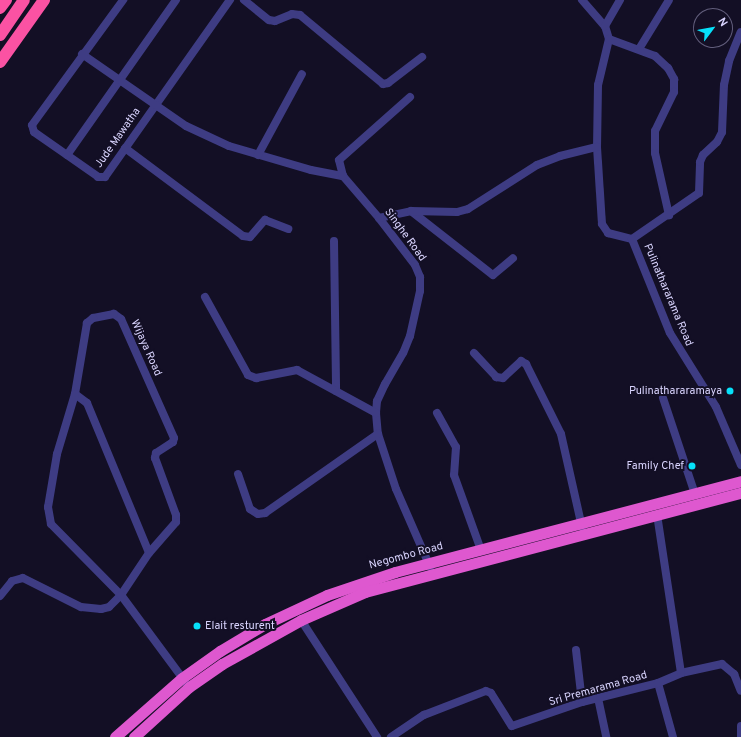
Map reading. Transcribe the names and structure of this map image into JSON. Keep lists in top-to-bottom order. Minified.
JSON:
{"streets":{"highway":["Negombo Road"],"street":["Jude Mawatha","Singhe Road","Pulinathararama Road","Wijaya Road","Sri Premarama Road"]},"crossings":[["Singhe Road","Negombo Road"],["Wijaya Road","Negombo Road"]],"places":["Pulinathararamaya","Family Chef","Elait resturent"],"north":"top right"}
